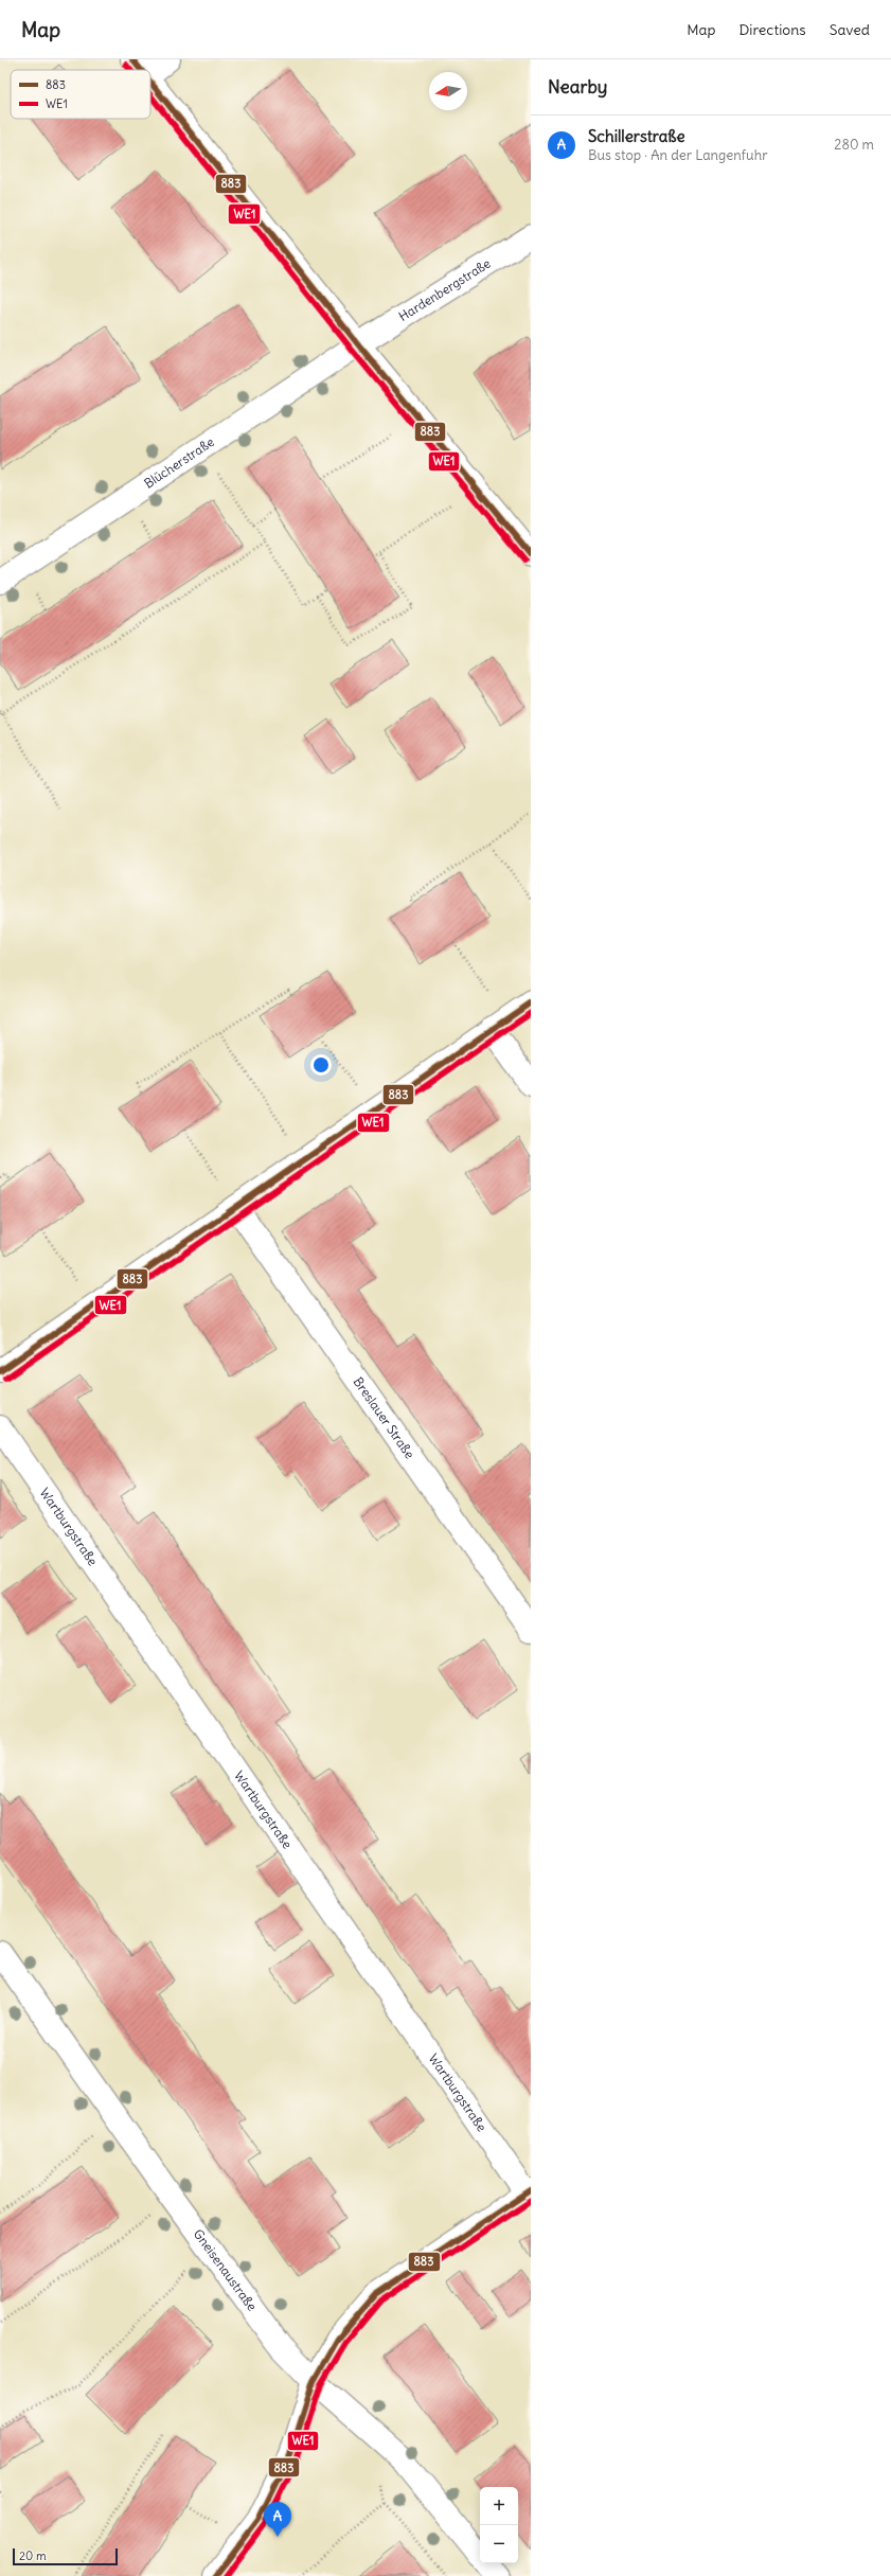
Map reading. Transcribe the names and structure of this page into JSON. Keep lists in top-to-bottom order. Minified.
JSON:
{"streets":{"street":["Hardenbergstraße","Blücherstraße","Breslauer Straße","Wartburgstraße","Gneisenaustraße"]},"crossings":[["Hardenbergstraße","Blücherstraße"]],"lines":["transit line 883","transit line WE1"],"legend":["883","WE1"],"scale_bar":"20 m","north":"left","page":{"header":"Map","nav":["Map","Directions","Saved"],"heading":"Nearby","list":[{"mark":"A","name":"Schillerstraße","note":"Bus stop · An der Langenfuhr","value":"280 m"}],"map_buttons":["+","−"],"pins":"A","scale":"20 m"}}
